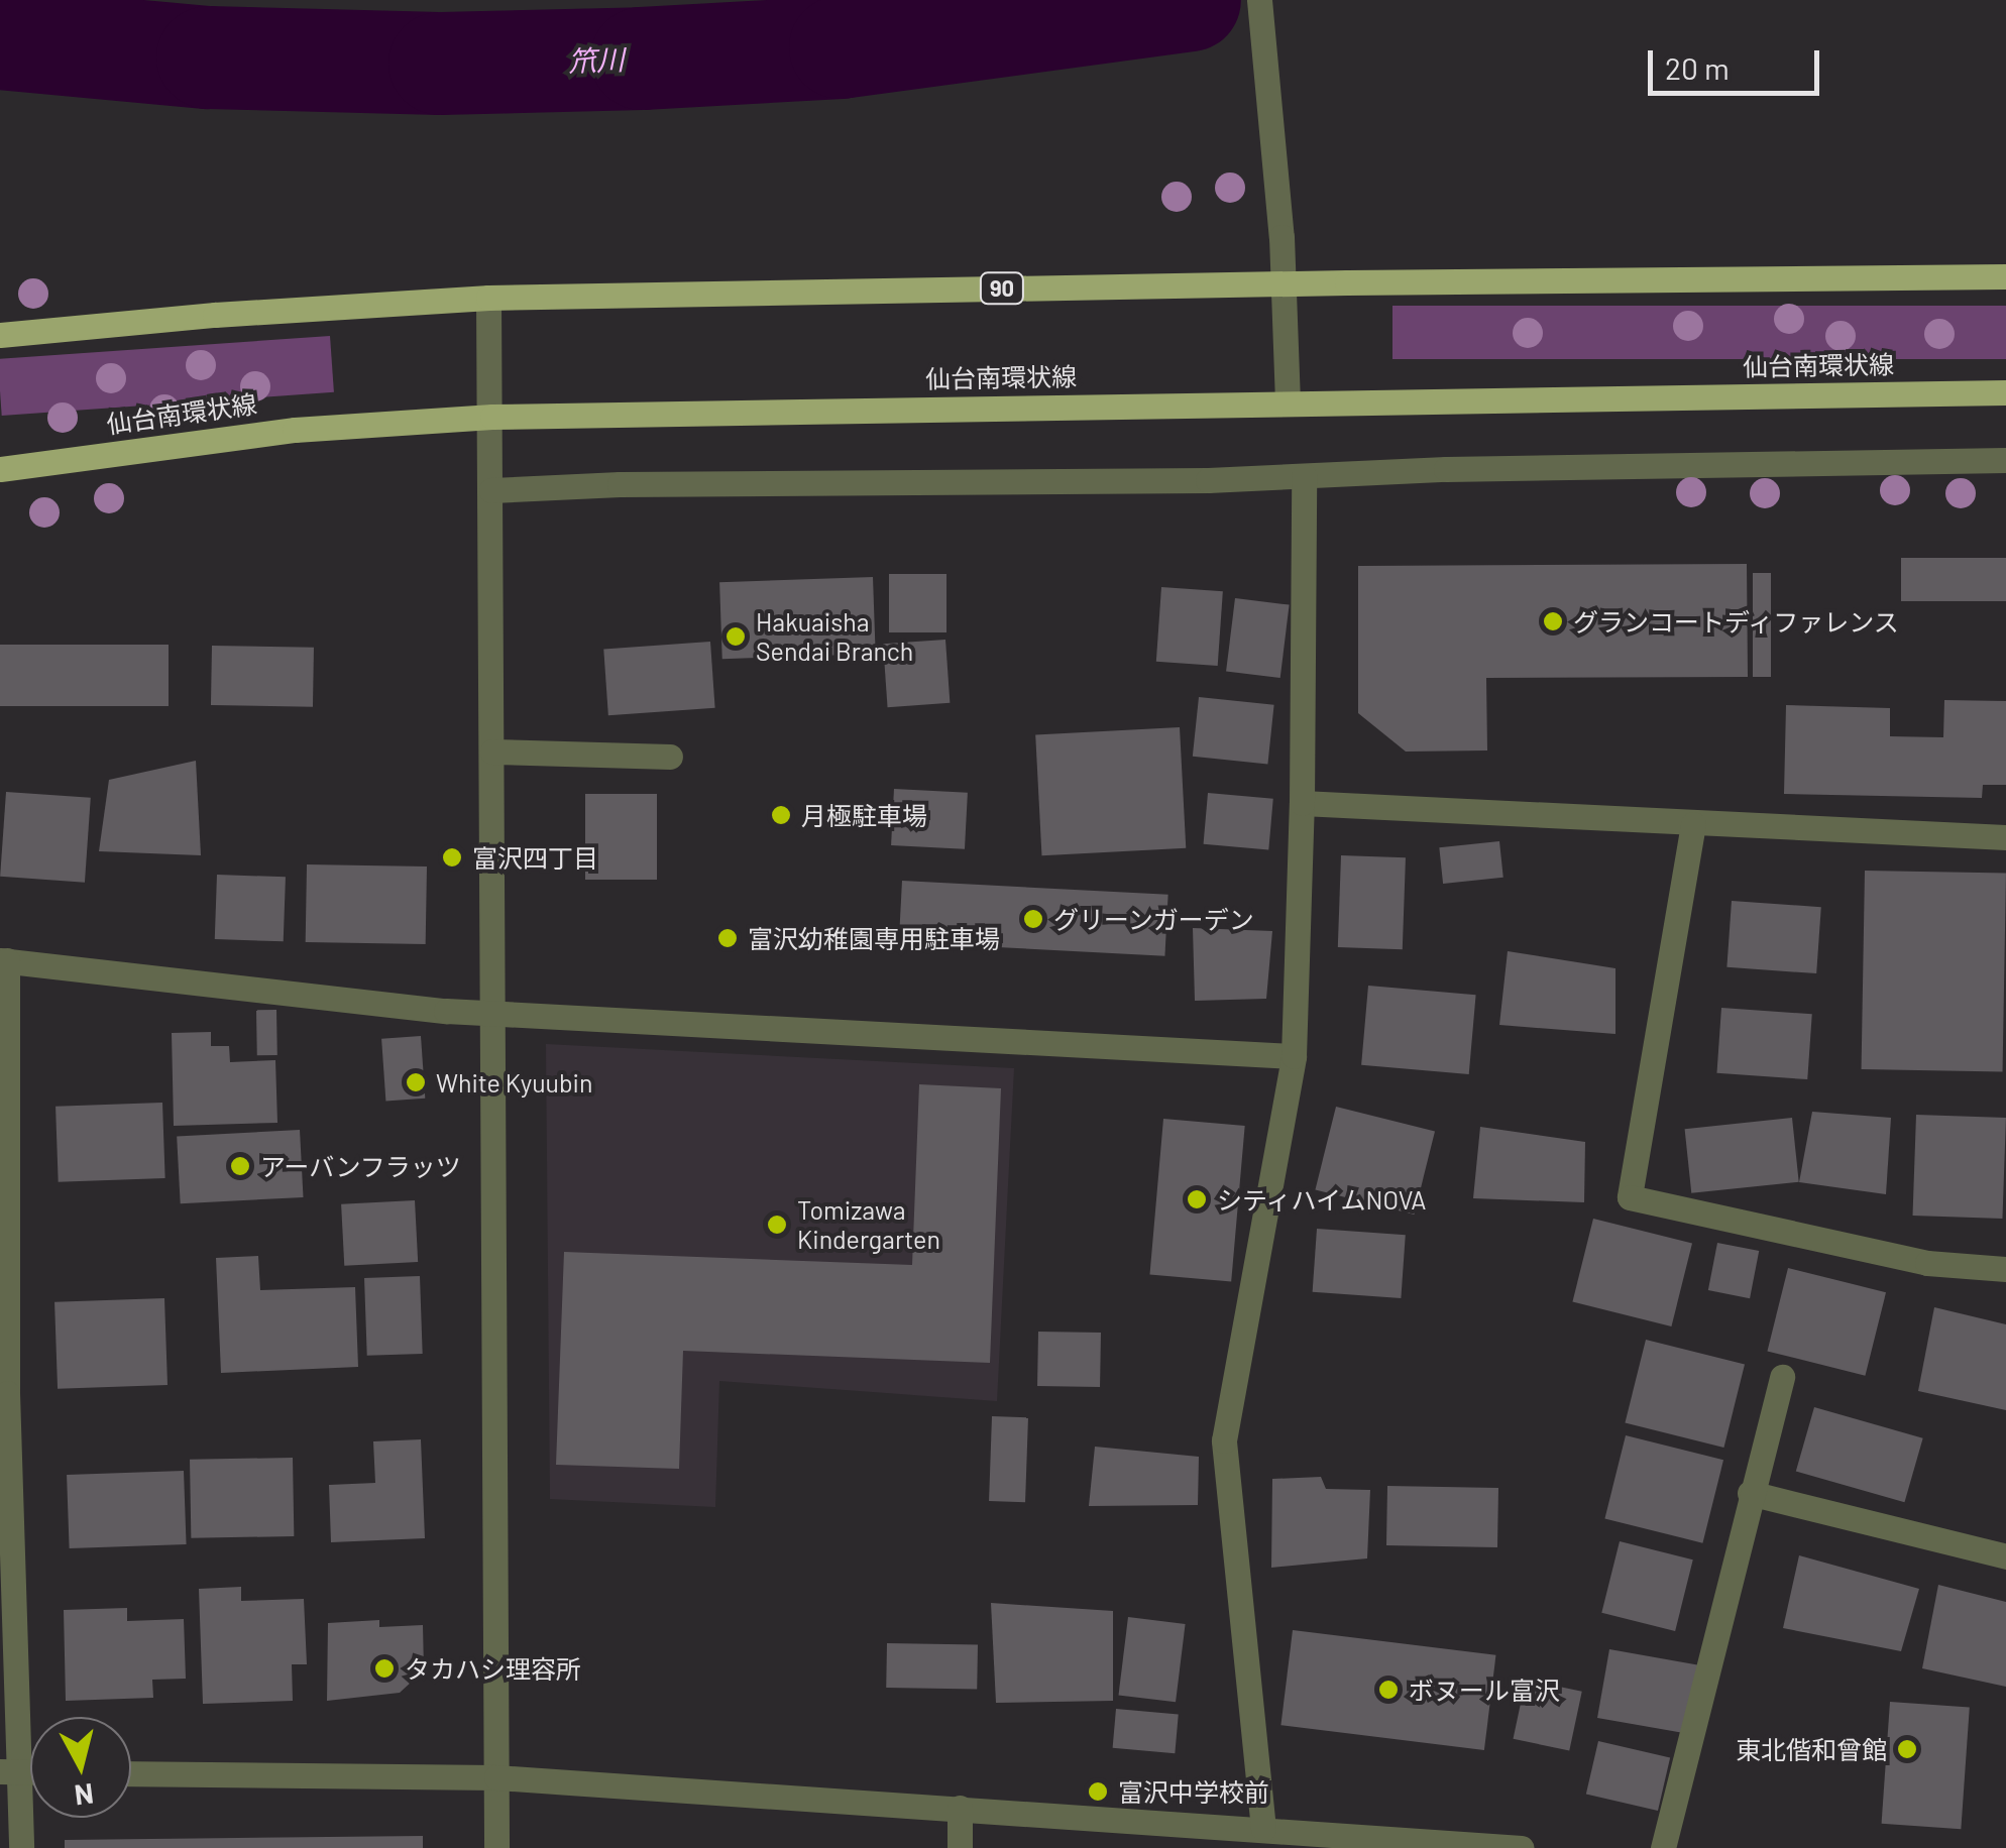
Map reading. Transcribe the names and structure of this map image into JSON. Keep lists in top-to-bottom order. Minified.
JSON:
{"streets":{"main road":["90","仙台南環状線"]},"water":["笊川"],"places":["グランコートディファレンス","Hakuaisha Sendai Branch","月極駐車場","富沢四丁目","グリーンガーデン","富沢幼稚園専用駐車場","White Kyuubin","アーバンフラッツ","シティハイムNOVA","Tomizawa Kindergarten","タカハシ理容所","ボヌール富沢","東北偕和曾館","富沢中学校前"],"scale_bar":"20 m","north":"bottom"}
